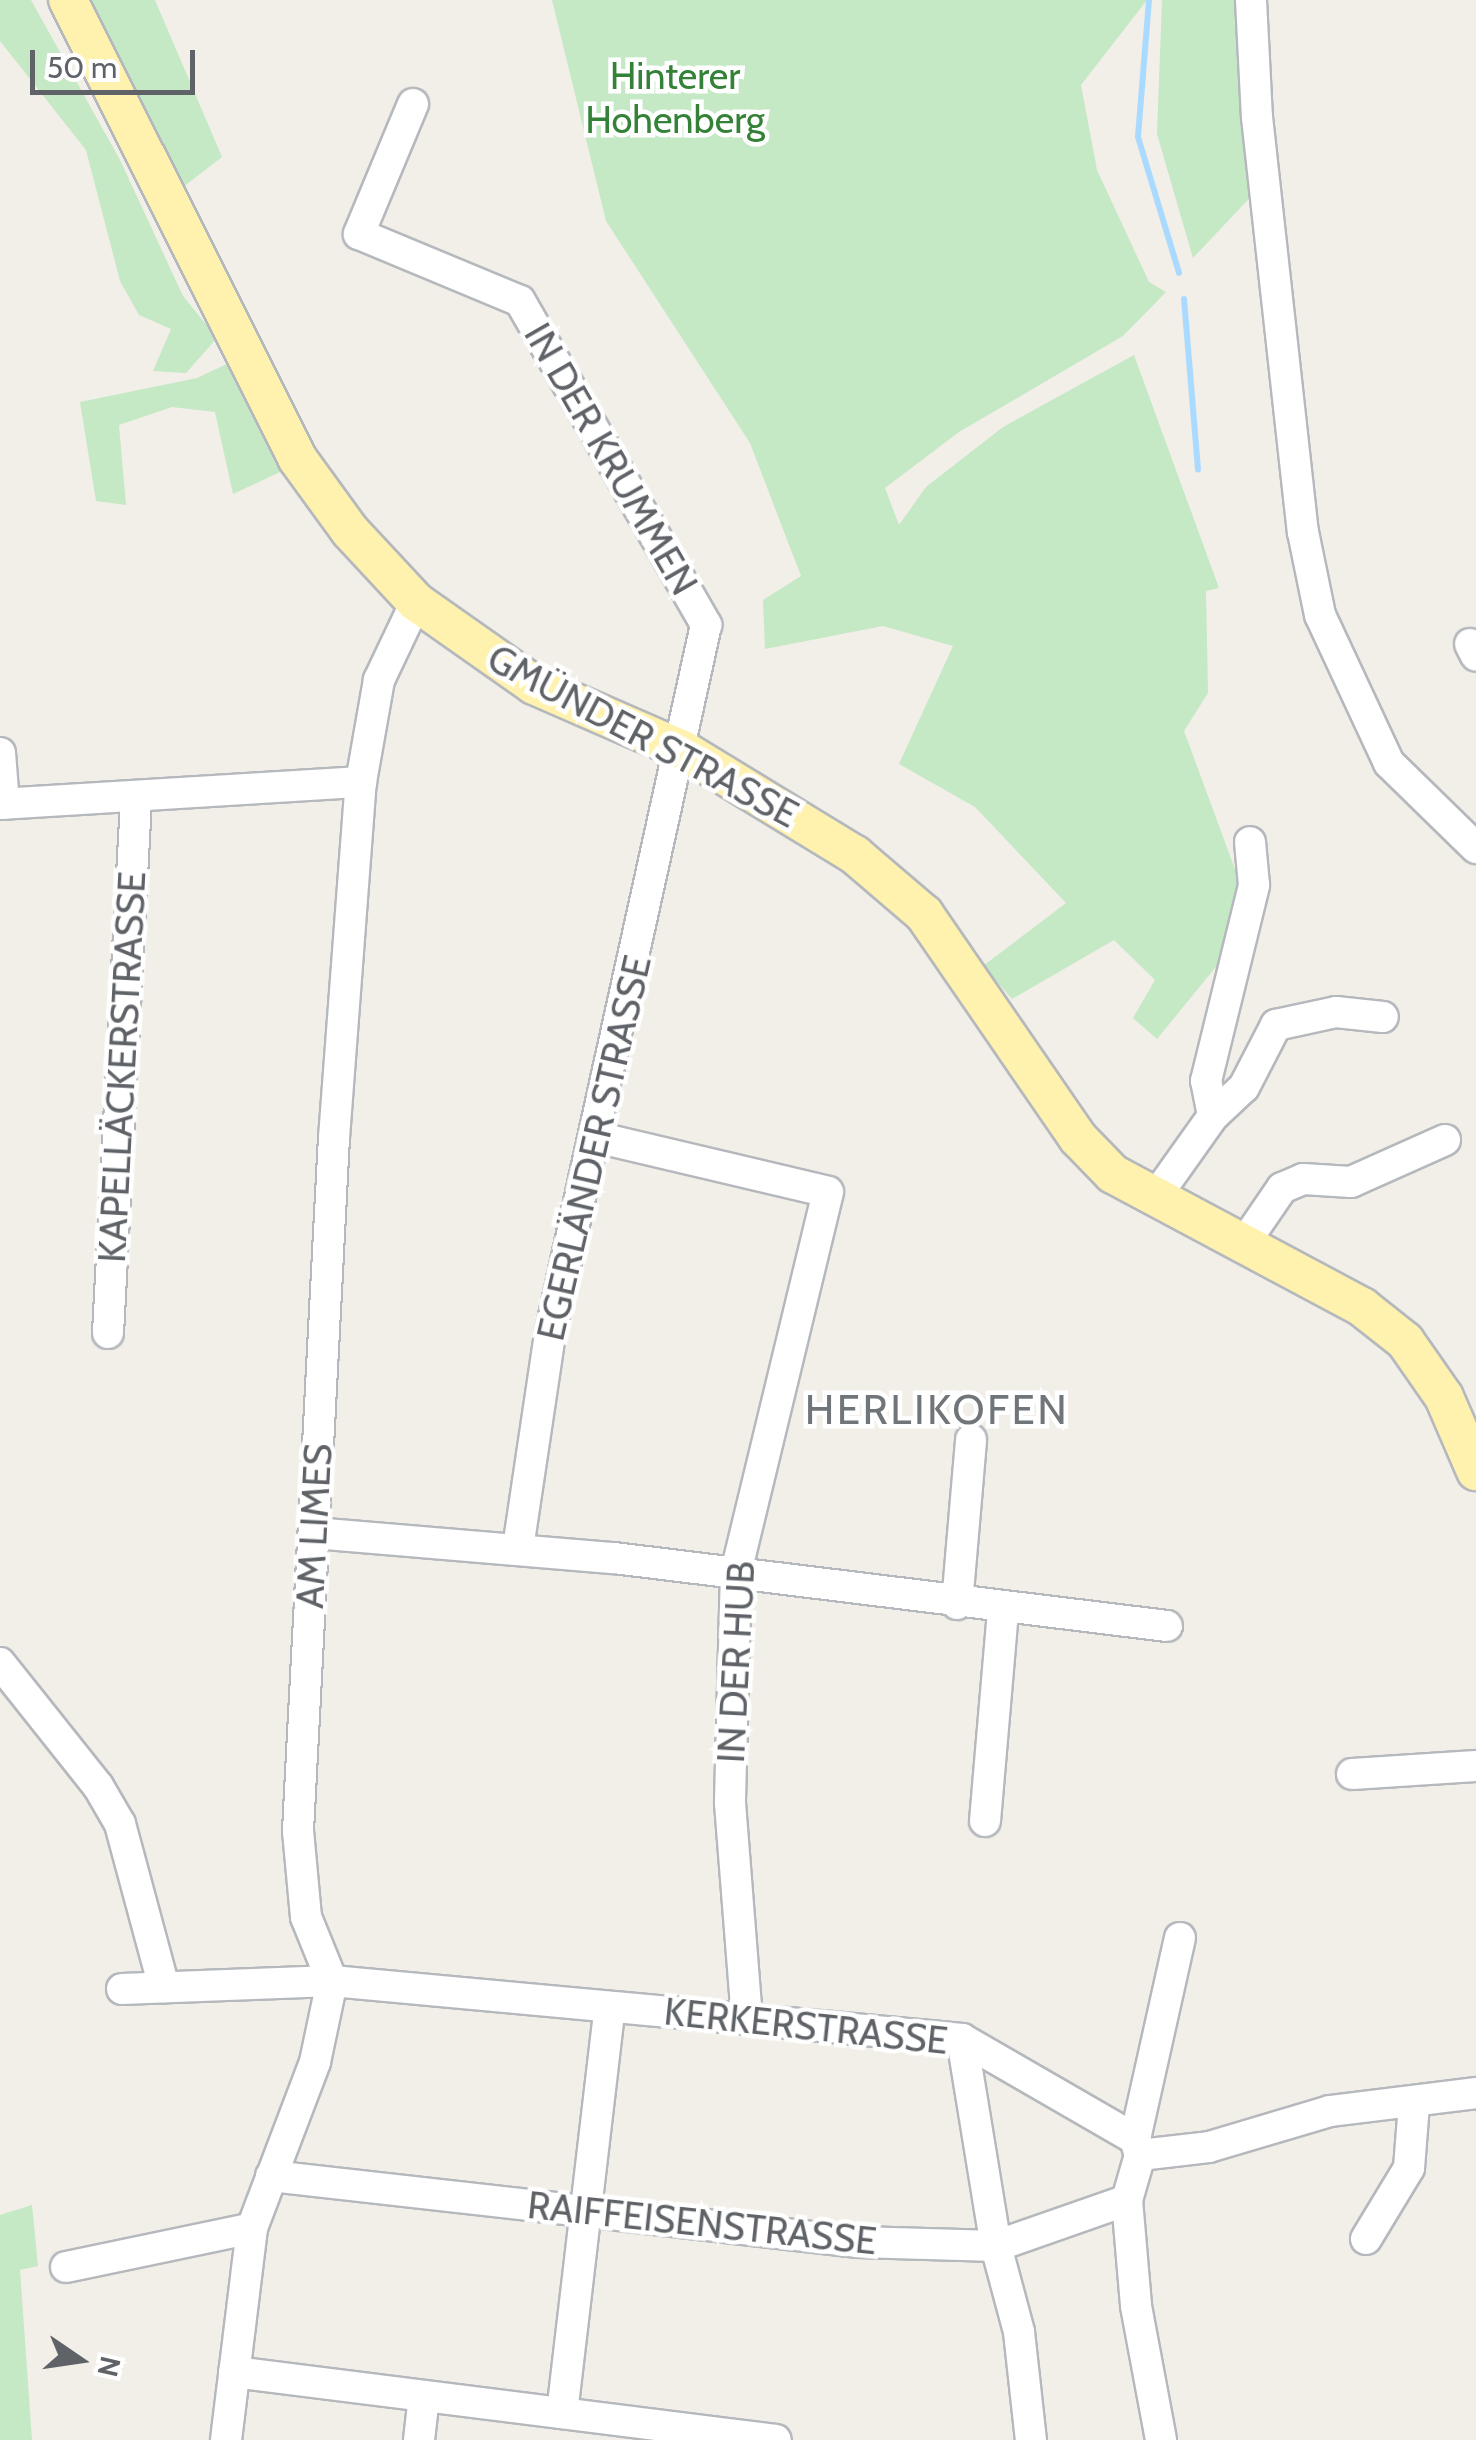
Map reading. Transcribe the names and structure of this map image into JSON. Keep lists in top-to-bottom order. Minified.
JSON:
{"streets":{"main road":["GMÜNDER STRASSE"],"street":["IN DER KRUMMEN","KAPELLÄCKERSTRASSE","EGERLÄNDER STRASSE","AM LIMES","IN DER HUB","KERKERSTRASSE","RAIFFEISENSTRASSE"]},"crossings":[["IN DER KRUMMEN","GMÜNDER STRASSE"],["IN DER KRUMMEN","EGERLÄNDER STRASSE"],["GMÜNDER STRASSE","EGERLÄNDER STRASSE"],["GMÜNDER STRASSE","AM LIMES"],["EGERLÄNDER STRASSE","IN DER HUB"],["AM LIMES","KERKERSTRASSE"],["IN DER HUB","KERKERSTRASSE"]],"districts":["HERLIKOFEN"],"parks":["Hinterer Hohenberg"],"scale_bar":"50 m","north":"right"}
